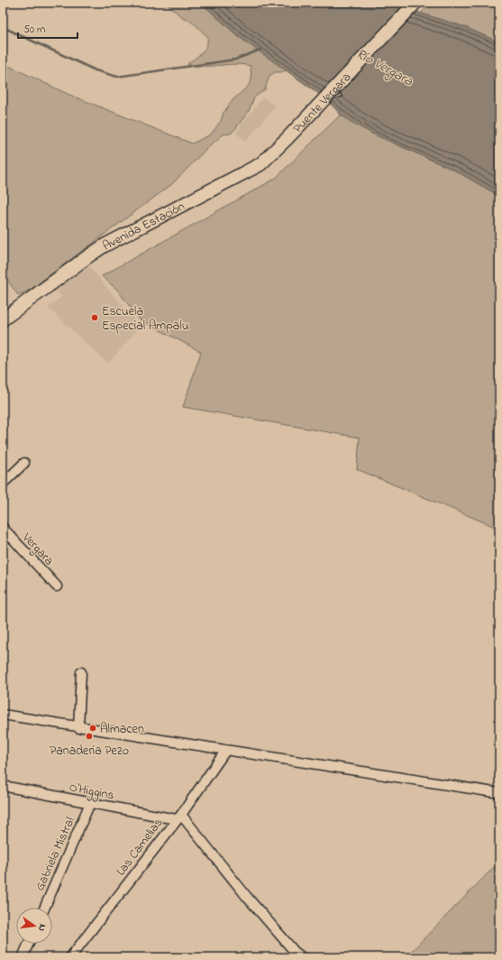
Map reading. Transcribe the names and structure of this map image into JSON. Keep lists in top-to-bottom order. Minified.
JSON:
{"streets":{"main road":["Puente Vergara","Avenida Estación"],"street":["Vergara","O'Higgins","Las Camelias","Gabriela Mistral"]},"crossings":[["Puente Vergara","Avenida Estación"],["O'Higgins","Las Camelias"],["O'Higgins","Gabriela Mistral"]],"water":["Río Vergara"],"places":["Escuela Especial Ampalu","Almacen","Panadería Pezo"],"scale_bar":"50 m","north":"right"}
